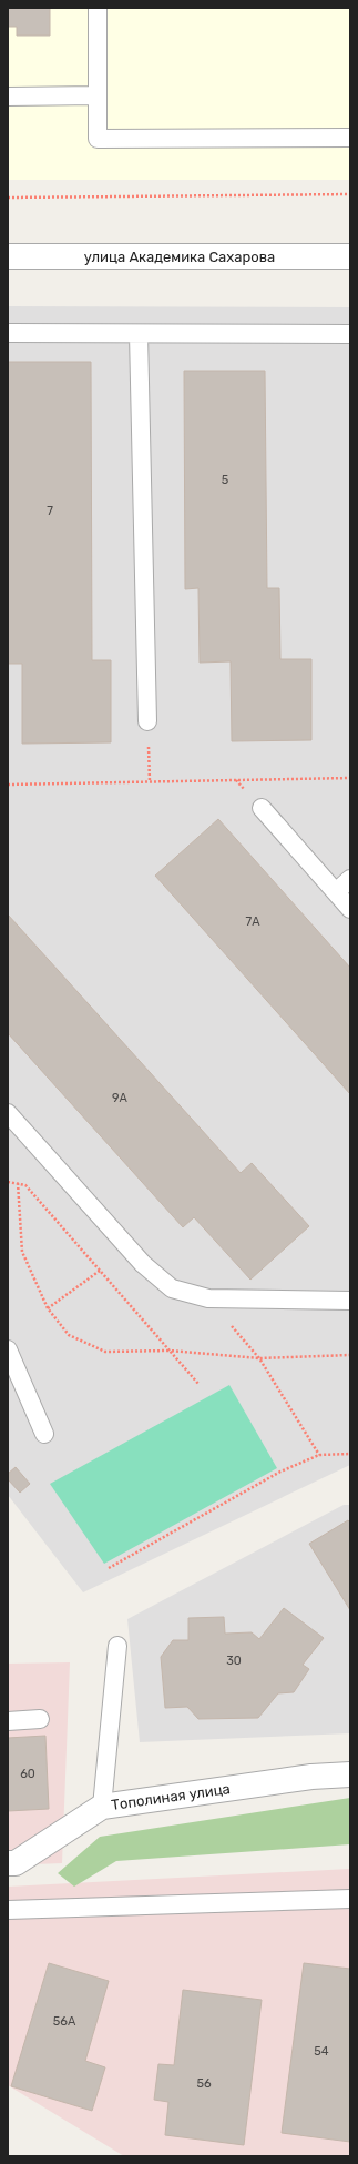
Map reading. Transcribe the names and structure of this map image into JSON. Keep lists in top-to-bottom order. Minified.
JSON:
{"streets":{"street":["улица Академика Сахарова","Тополиная улица"]},"house_numbers":["5","7","7А","9А","30","60","56А","54","56"]}
